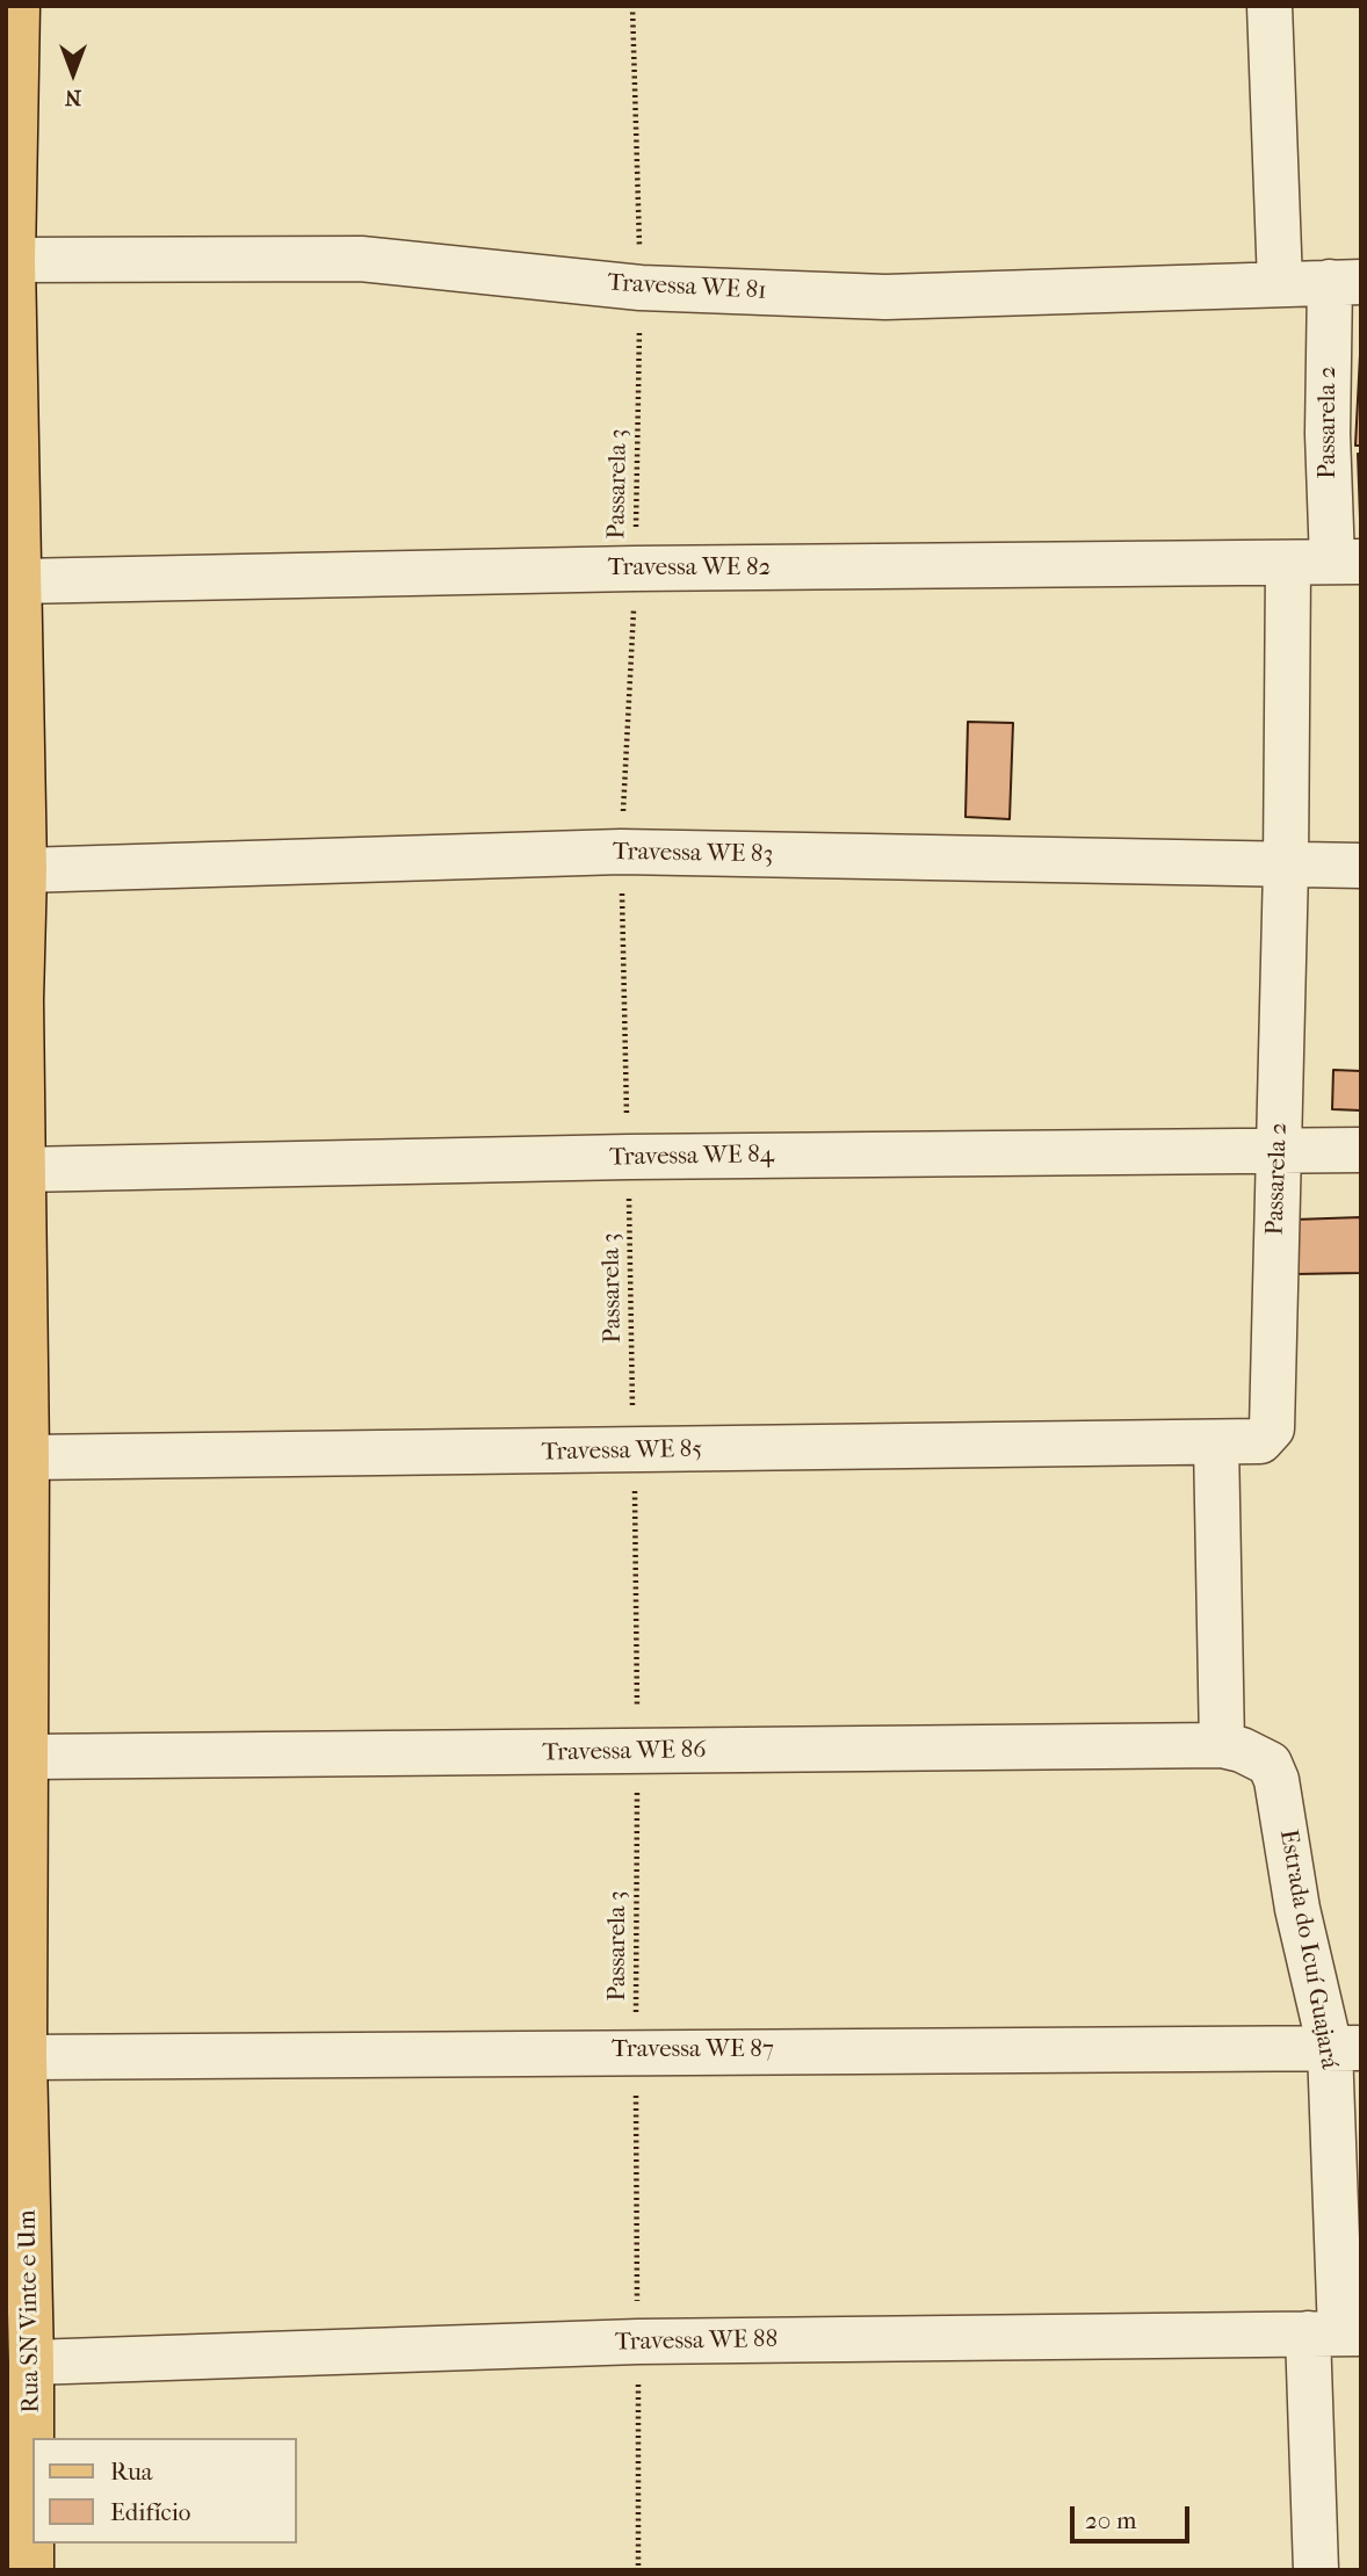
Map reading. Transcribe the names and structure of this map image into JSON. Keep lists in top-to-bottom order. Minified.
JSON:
{"streets":{"main road":["Rua SN Vinte e Um"],"street":["Travessa WE 81","Passarela 2","Travessa WE 82","Travessa WE 83","Travessa WE 84","Travessa WE 85","Travessa WE 86","Estrada do Icuí Guajará","Travessa WE 87","Travessa WE 88"],"path":["Passarela 3"]},"crossings":[["Travessa WE 81","Passarela 2"],["Travessa WE 81","Passarela 3"],["Travessa WE 81","Rua SN Vinte e Um"],["Passarela 2","Travessa WE 82"],["Passarela 2","Travessa WE 83"],["Passarela 2","Travessa WE 84"],["Passarela 2","Travessa WE 85"],["Passarela 3","Travessa WE 82"],["Passarela 3","Travessa WE 83"],["Passarela 3","Travessa WE 84"],["Passarela 3","Travessa WE 85"],["Passarela 3","Travessa WE 86"],["Passarela 3","Travessa WE 87"],["Passarela 3","Travessa WE 88"],["Travessa WE 82","Rua SN Vinte e Um"],["Travessa WE 83","Rua SN Vinte e Um"],["Travessa WE 84","Rua SN Vinte e Um"],["Travessa WE 85","Rua SN Vinte e Um"],["Travessa WE 86","Estrada do Icuí Guajará"],["Travessa WE 86","Rua SN Vinte e Um"],["Estrada do Icuí Guajará","Travessa WE 87"],["Estrada do Icuí Guajará","Travessa WE 88"],["Travessa WE 87","Rua SN Vinte e Um"],["Rua SN Vinte e Um","Travessa WE 88"]],"legend":["Rua","Edifício"],"scale_bar":"20 m","north":"bottom"}
